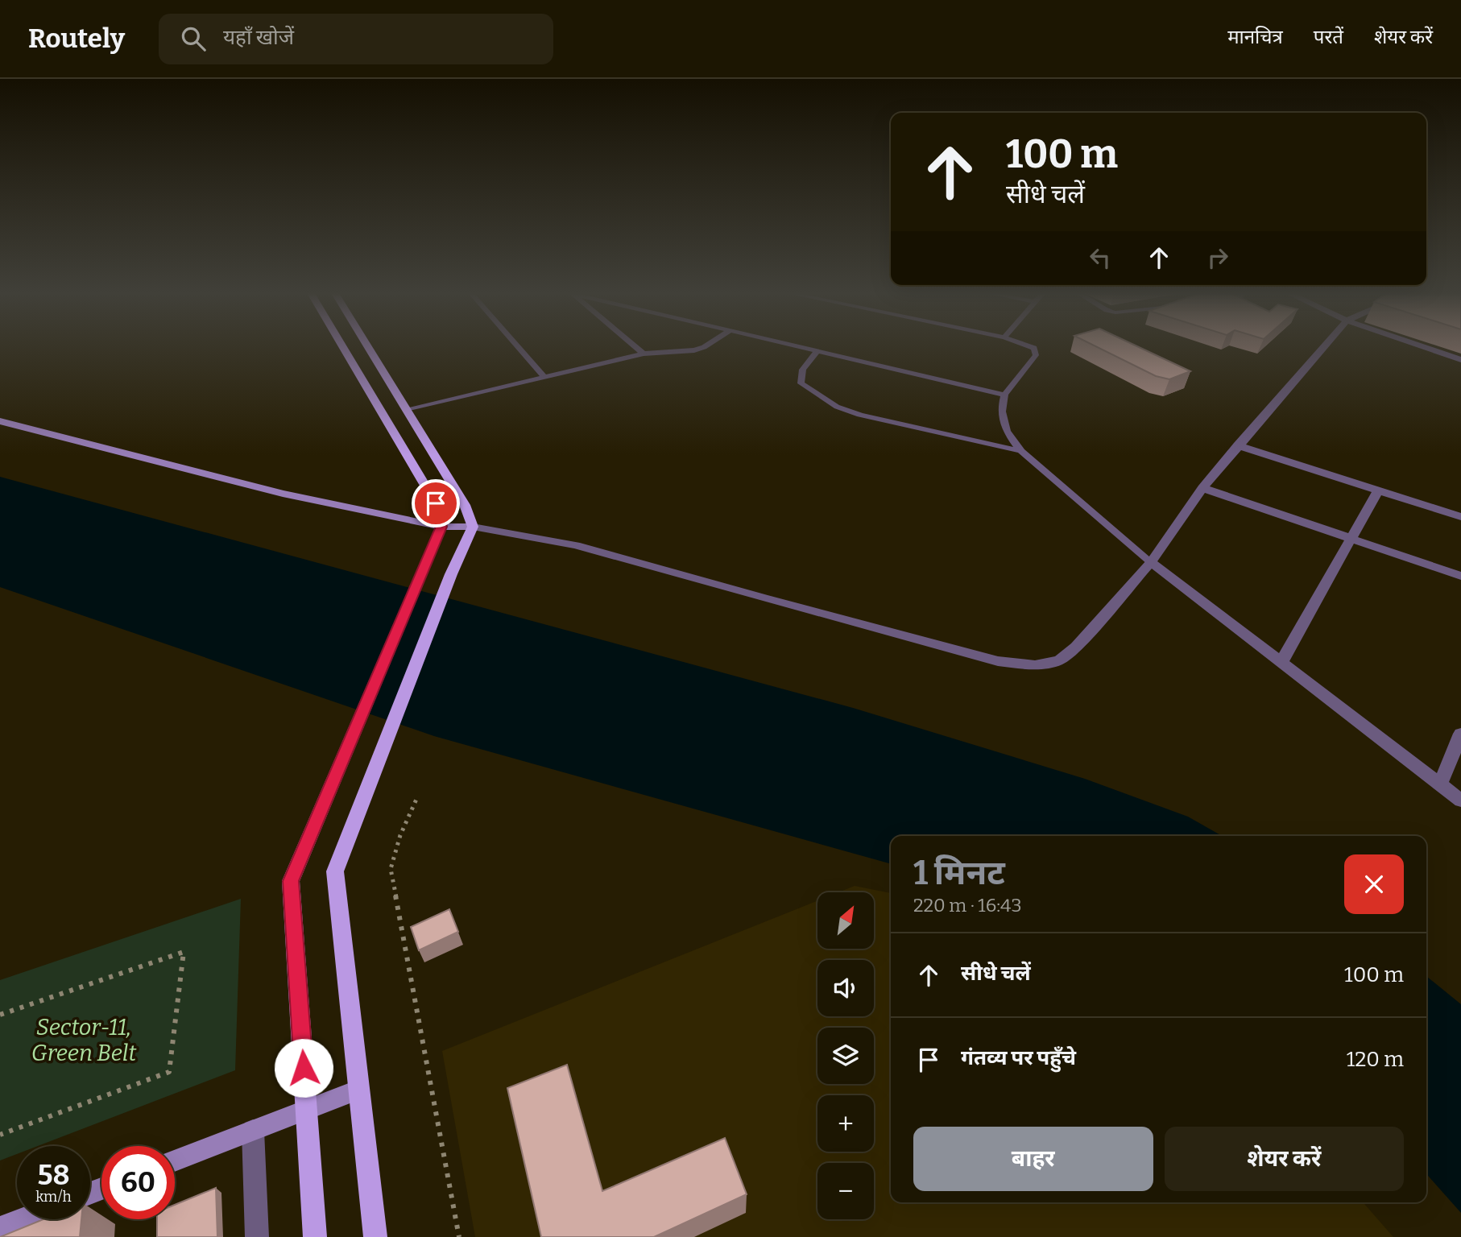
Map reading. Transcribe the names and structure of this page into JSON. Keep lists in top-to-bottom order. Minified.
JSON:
{"parks":["Sector-11, Green Belt"],"north":"top right","page":{"header":"Routely","search":"यहाँ खोजें","nav":["मानचित्र","परतें","शेयर करें"],"turn":["100 m","सीधे चलें"],"heading":["1 मिनट","220 m · 16:43"],"map_buttons":["+","−"],"list":[{"name":"सीधे चलें","value":"100 m"},{"name":"गंतव्य पर पहुँचे","value":"120 m"}],"buttons":["बाहर","शेयर करें"],"speed":"58 km/h","limit":"60"}}
